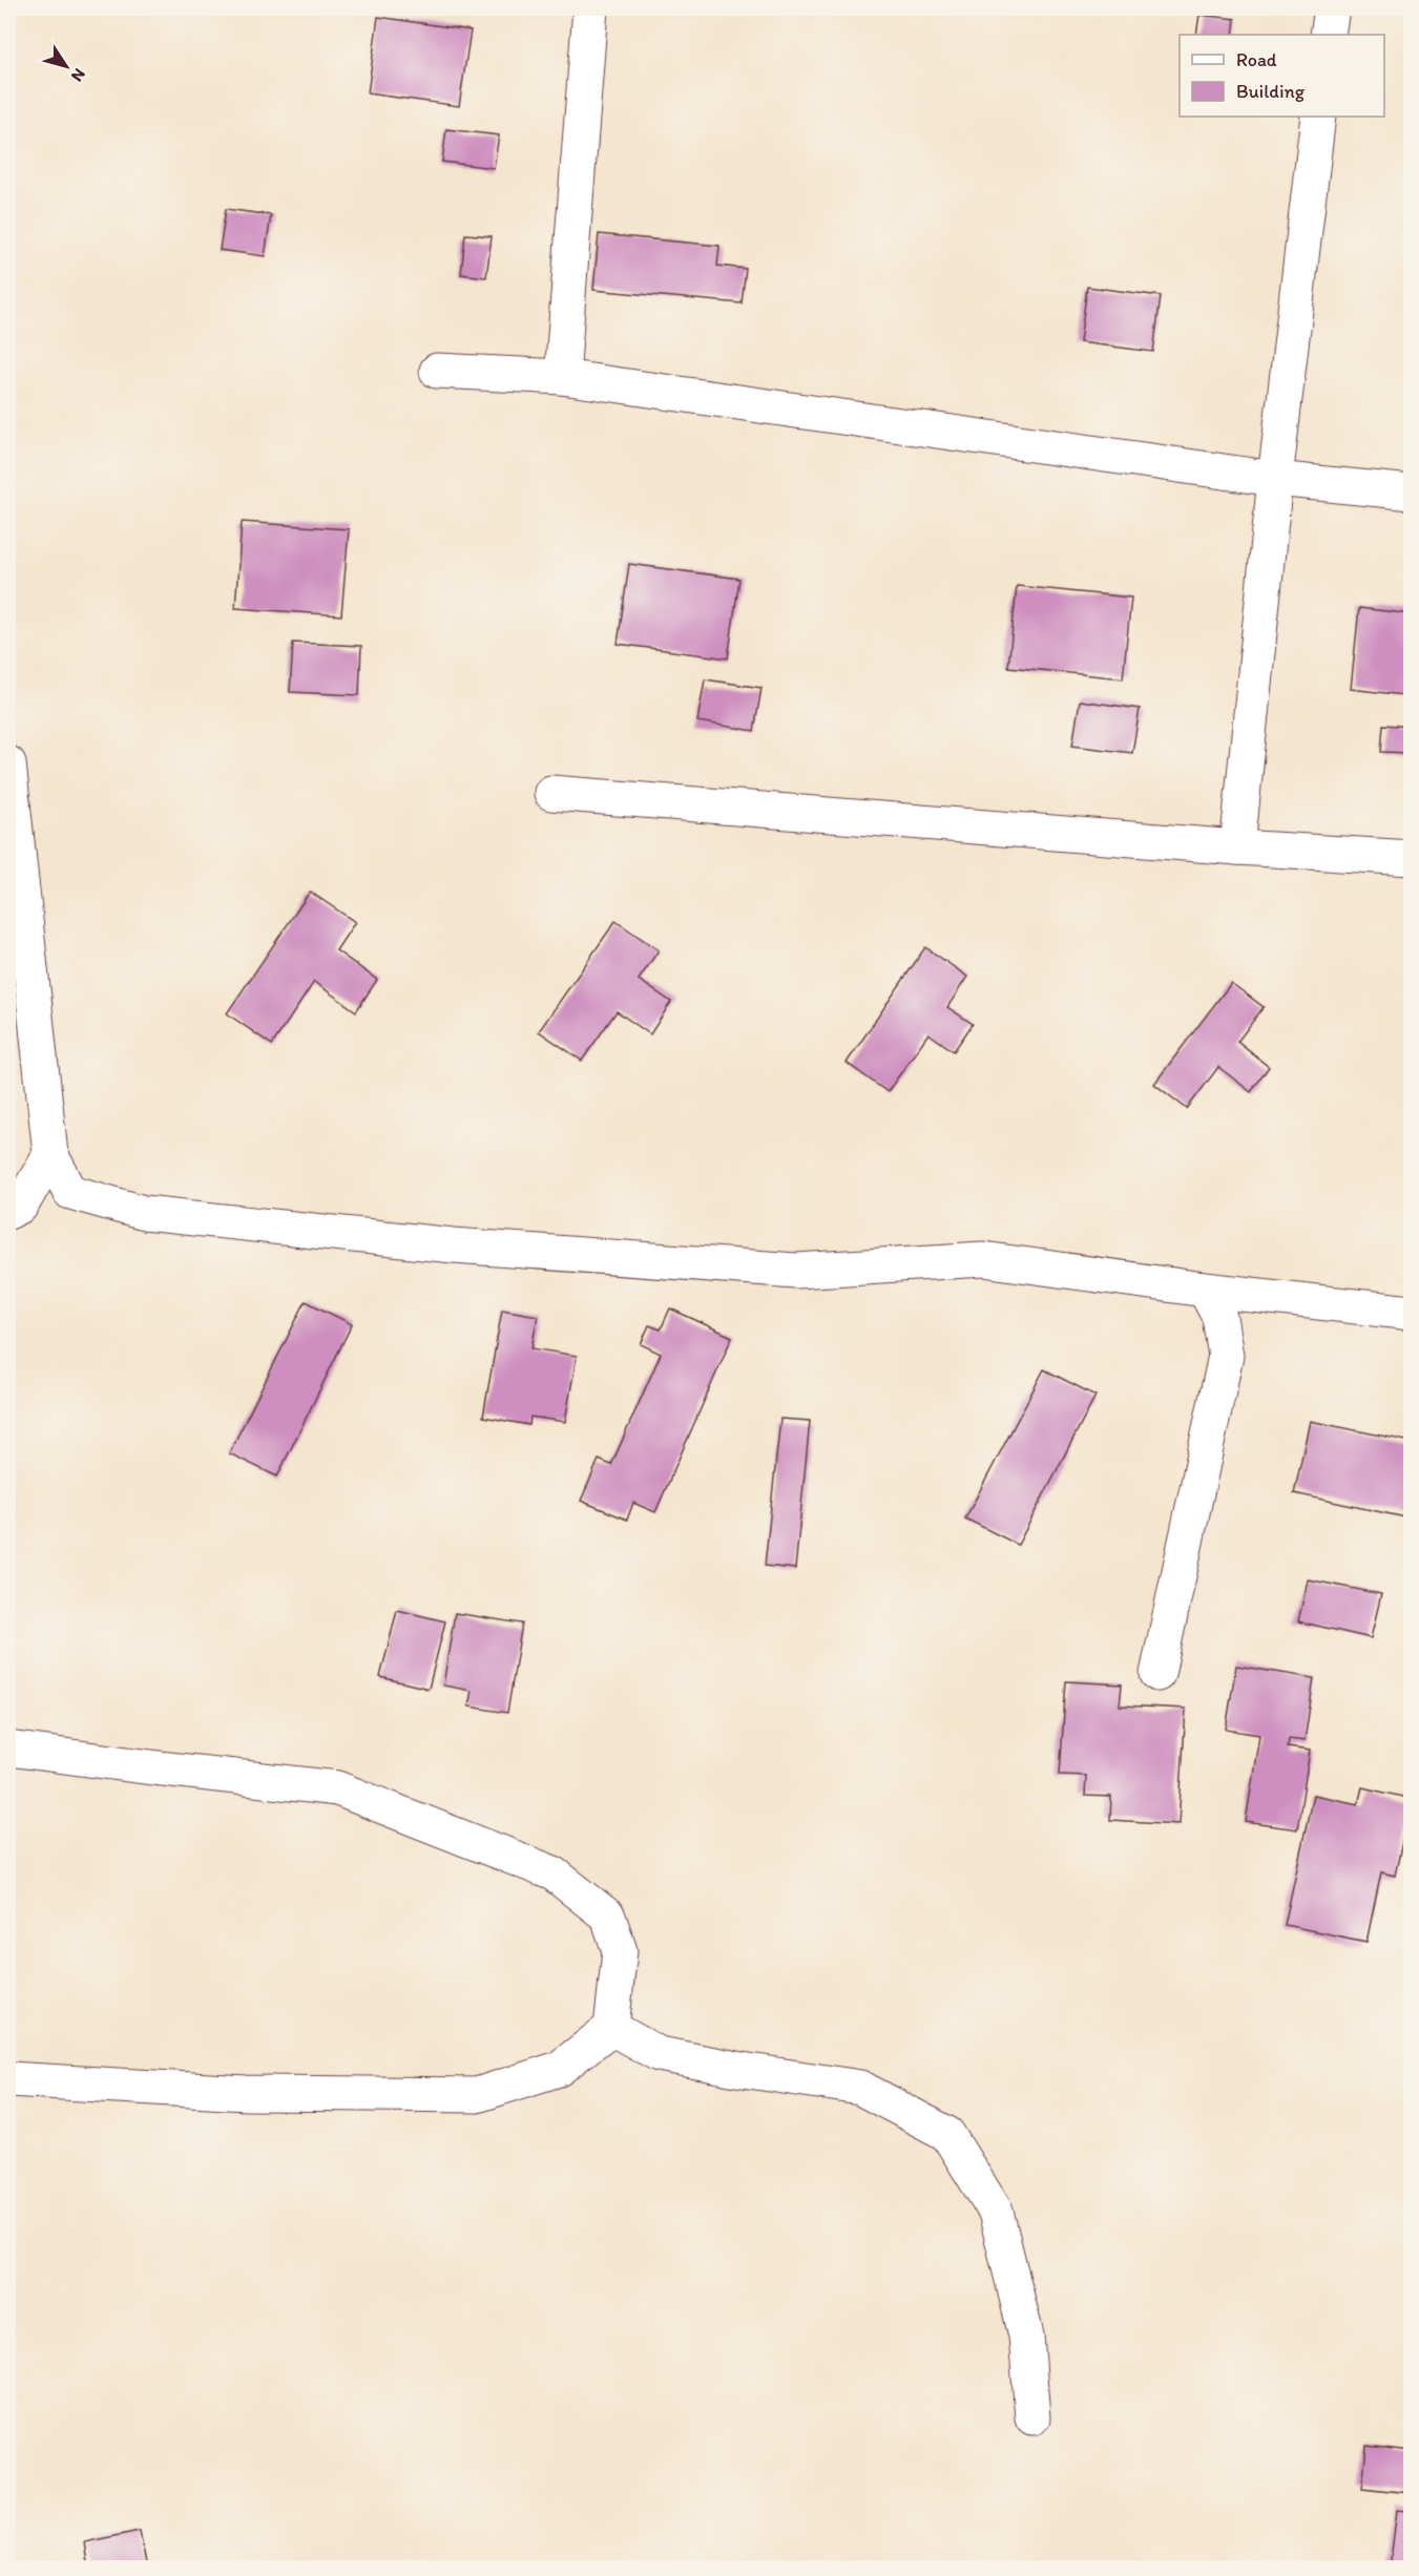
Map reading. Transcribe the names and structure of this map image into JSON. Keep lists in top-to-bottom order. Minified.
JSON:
{"legend":["Road","Building"],"north":"bottom right"}
